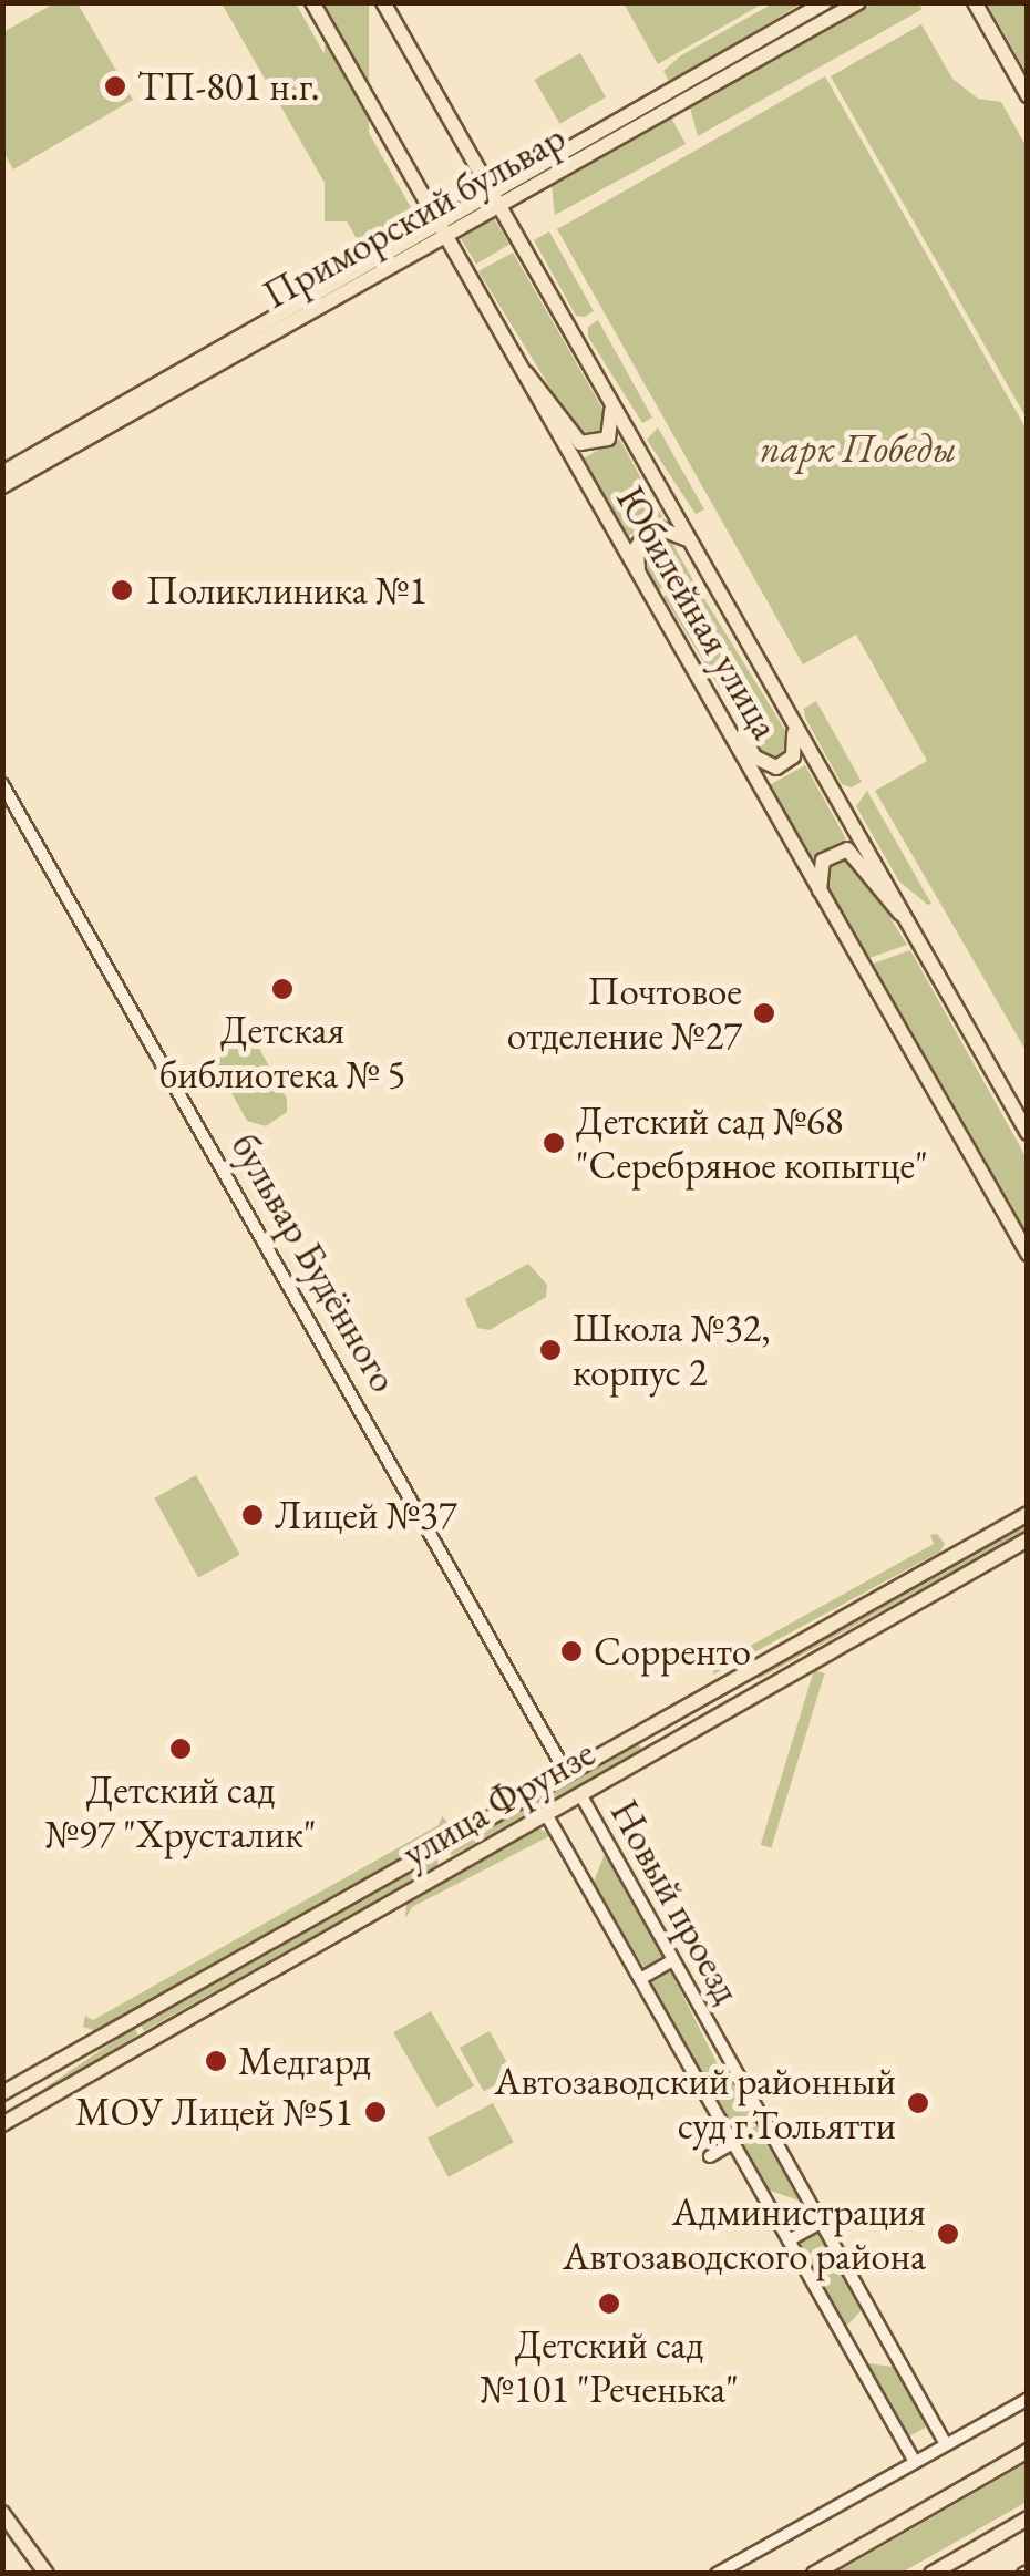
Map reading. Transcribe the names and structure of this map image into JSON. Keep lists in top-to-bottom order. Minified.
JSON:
{"streets":{"main road":["Приморский бульвар","Юбилейная улица","улица Фрунзе"],"street":["бульвар Будённого","Новый проезд"]},"crossings":[["Приморский бульвар","Юбилейная улица"],["бульвар Будённого","улица Фрунзе"],["улица Фрунзе","Новый проезд"]],"parks":["парк Победы"],"places":["ТП-801 н.г.","Поликлиника №1","Детская библиотека № 5","Почтовое отделение №27","Детский сад №68 \"Серебряное копытце\"","Школа №32, корпус 2","Лицей №37","Сорренто","Детский сад №97 \"Хрусталик\"","Медгард","Автозаводский районный суд г.Тольятти","МОУ Лицей №51","Администрация Автозаводского района","Детский сад №101 \"Реченька\""]}
